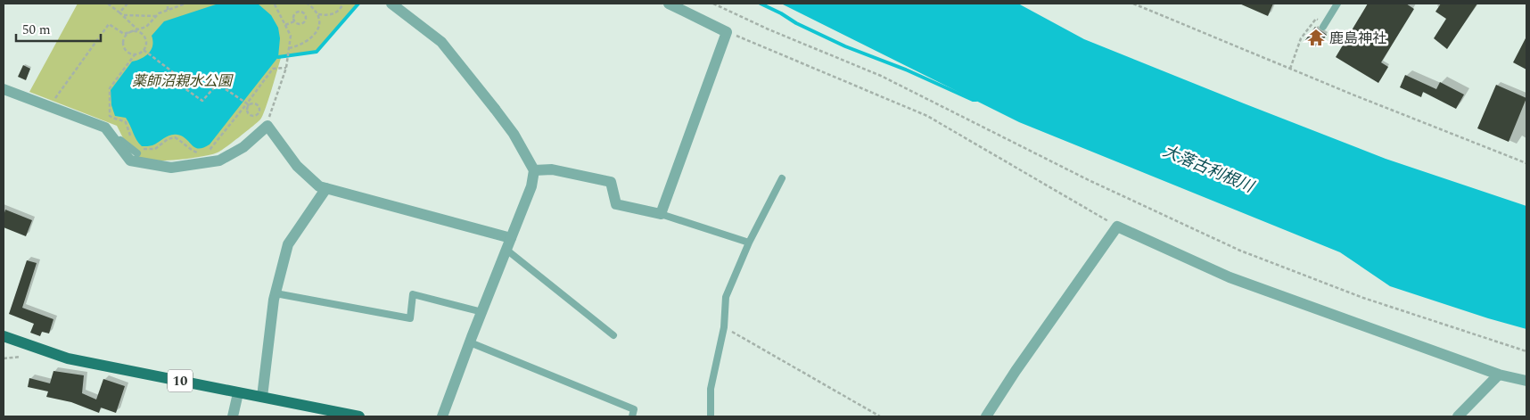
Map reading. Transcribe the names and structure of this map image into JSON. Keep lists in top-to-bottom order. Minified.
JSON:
{"streets":{"main road":["10"]},"water":["大落古利根川"],"parks":["薬師沼親水公園"],"places":{"temple":["鹿島神社"]},"scale_bar":"50 m"}
